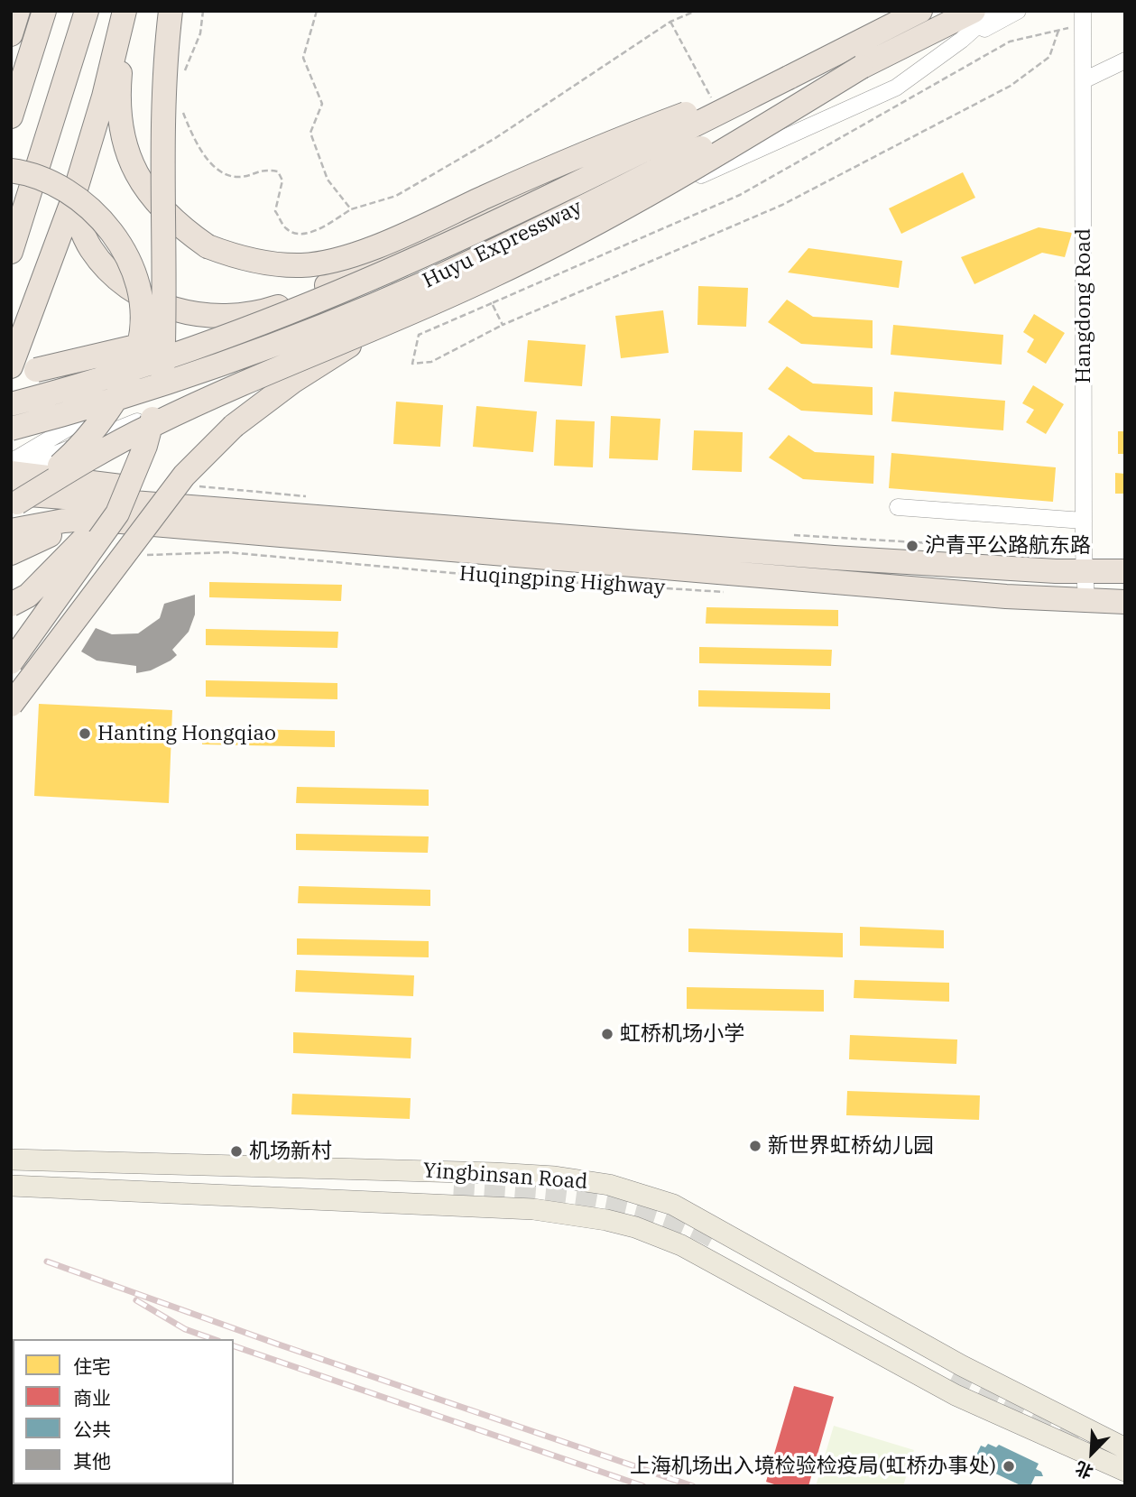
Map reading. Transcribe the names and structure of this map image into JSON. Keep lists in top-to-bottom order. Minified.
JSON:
{"streets":{"highway":["Huyu Expressway","Huqingping Highway"],"main road":["Yingbinsan Road"],"street":["Hangdong Road"]},"crossings":[["Hangdong Road","Huqingping Highway"]],"places":["沪青平公路航东路","Hanting Hongqiao","虹桥机场小学","新世界虹桥幼儿园","机场新村","上海机场出入境检验检疫局(虹桥办事处)"],"legend":["住宅","商业","公共","其他"],"north":"bottom left"}
